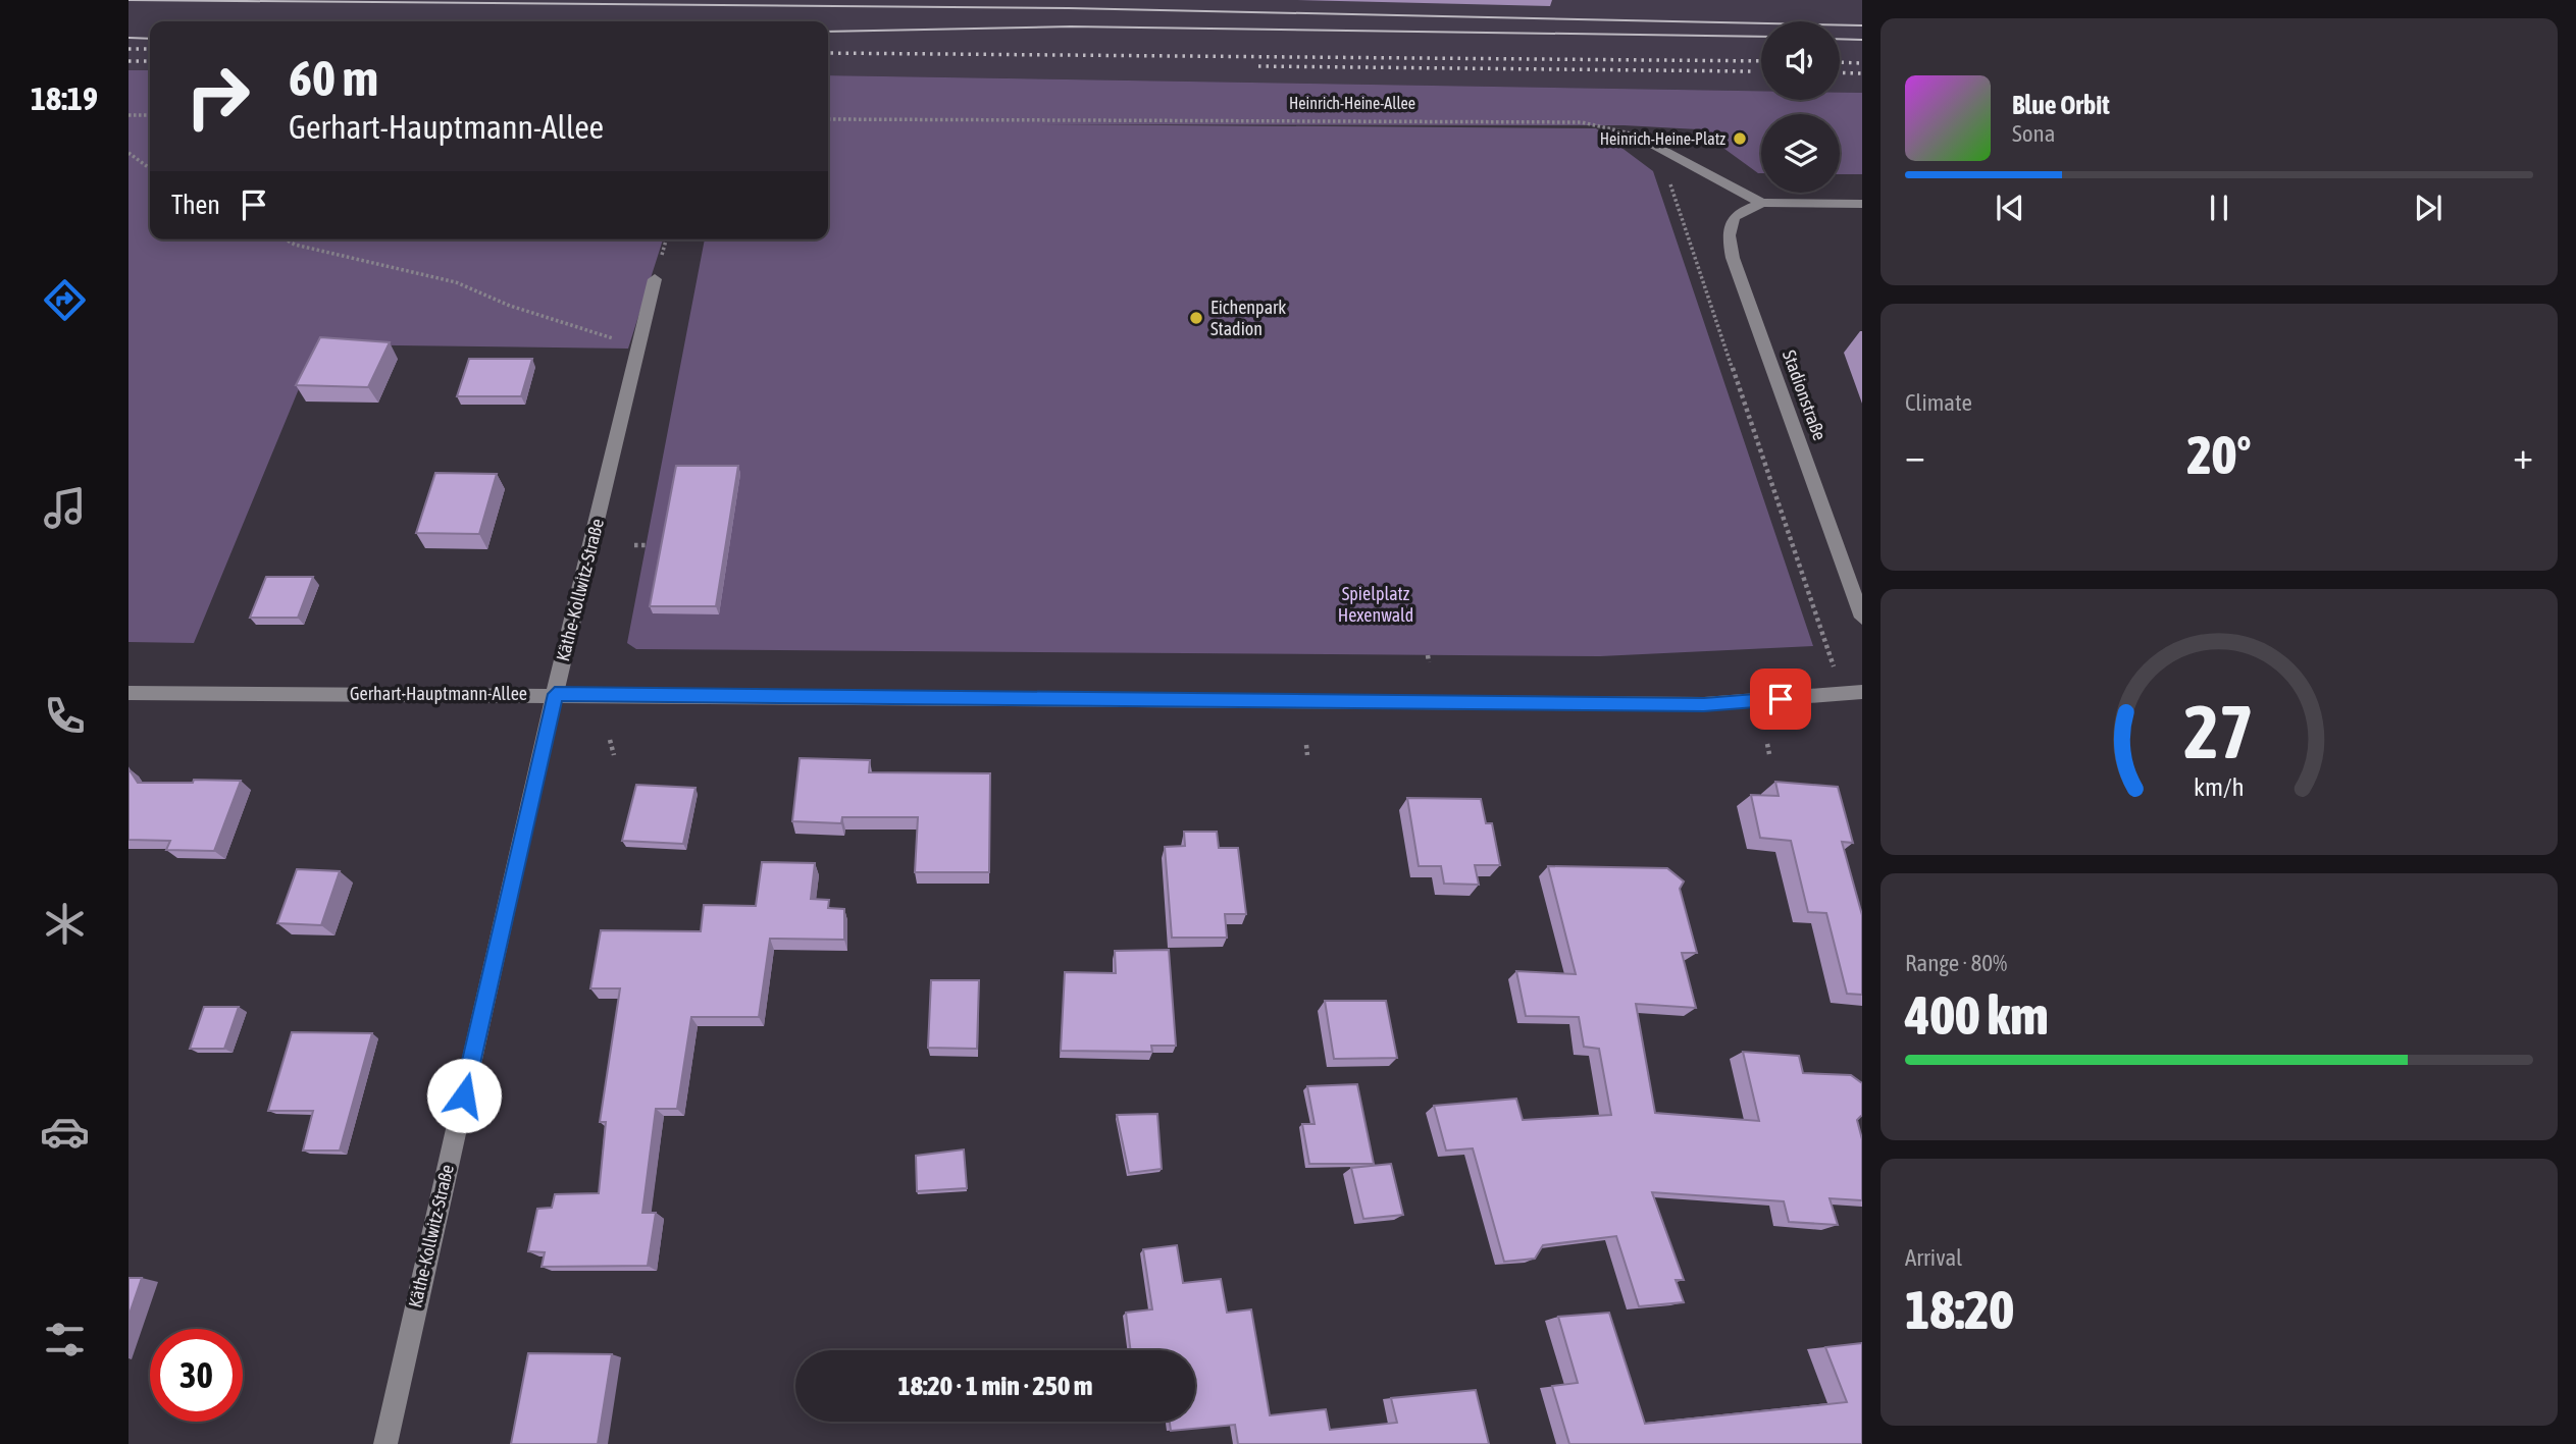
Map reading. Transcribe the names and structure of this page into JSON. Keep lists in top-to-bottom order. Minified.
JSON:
{"streets":{"street":["Stadionstraße","Käthe-Kollwitz-Straße","Gerhart-Hauptmann-Allee"],"path":["Heinrich-Heine-Allee"]},"crossings":[["Käthe-Kollwitz-Straße","Gerhart-Hauptmann-Allee"]],"parks":["Spielplatz Hexenwald"],"places":["Heinrich-Heine-Platz","Eichenpark Stadion"],"page":{"tabs":"18:19","turn":["60 m","Gerhart-Hauptmann-Allee"],"song":["Blue Orbit","Sona"],"then":"Then","tile":["Climate",["Range · 80%","400 km"],["Arrival","18:20"]],"heat":["−","20°","+"],"limit":"30","trip":"18:20 · 1 min · 250 m","gauge":["27","km/h"]}}
